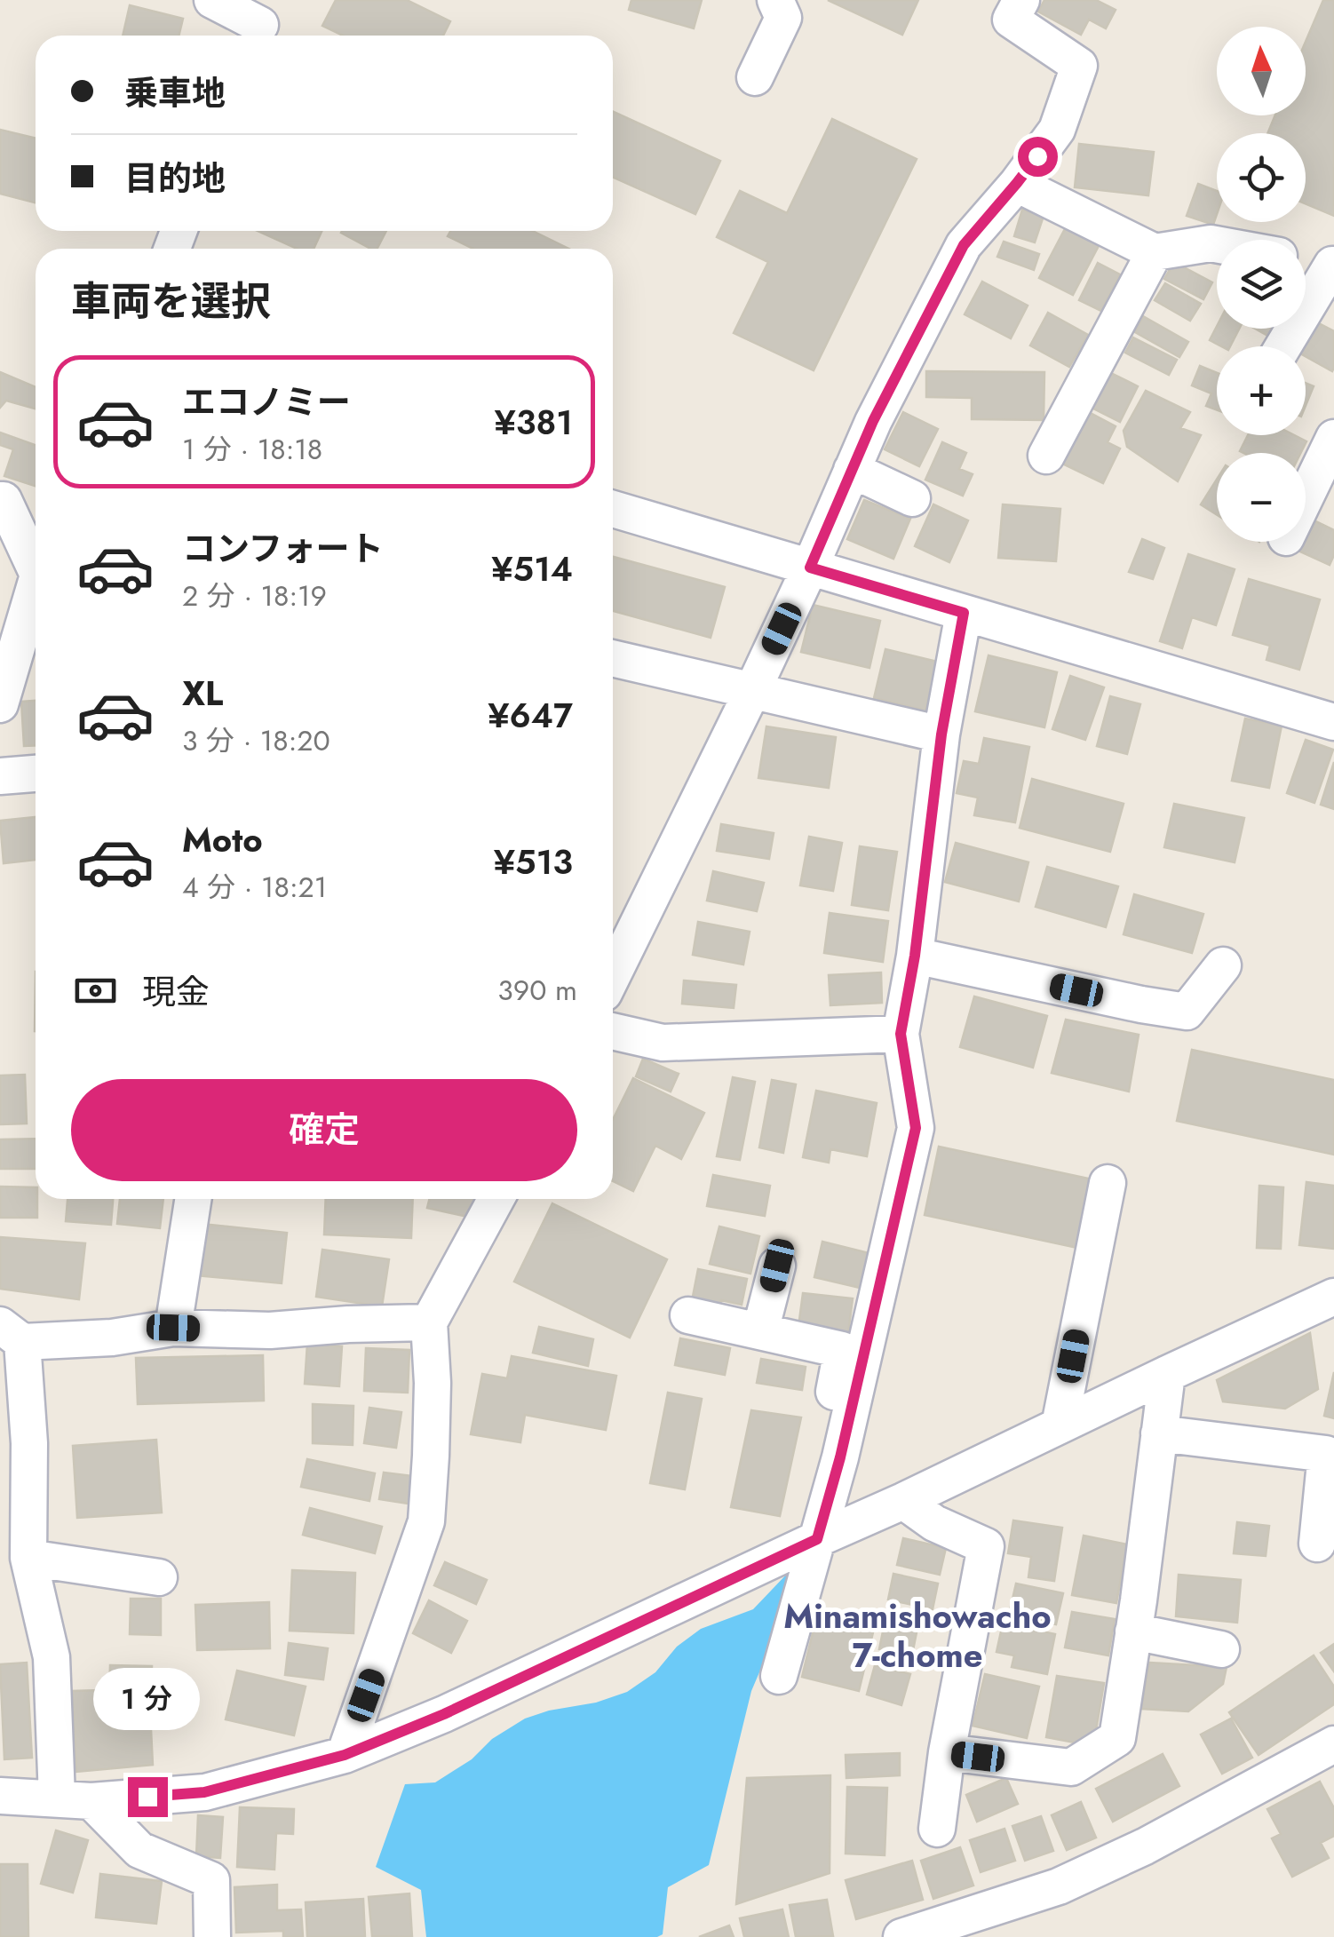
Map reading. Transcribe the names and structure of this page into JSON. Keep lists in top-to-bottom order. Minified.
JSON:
{"districts":["Minamishowacho 7-chome"],"north":"top","page":{"map_buttons":["+","−"],"banner":["乗車地","目的地"],"heading":"車両を選択","list":[{"name":"エコノミー","note":"1 分 · 18:18","value":"¥381"},{"name":"コンフォート","note":"2 分 · 18:19","value":"¥514"},{"name":"XL","note":"3 分 · 18:20","value":"¥647"},{"name":"Moto","note":"4 分 · 18:21","value":"¥513"}],"pay":["現金","390 m"],"buttons":"確定","bubble":"1 分"}}
